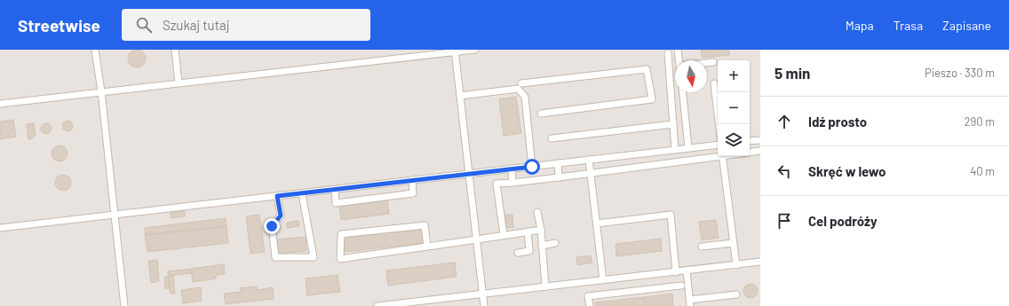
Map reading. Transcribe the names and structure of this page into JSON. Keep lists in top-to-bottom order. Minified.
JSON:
{"north":"bottom","page":{"header":"Streetwise","search":"Szukaj tutaj","nav":["Mapa","Trasa","Zapisane"],"heading":["5 min","Pieszo · 330 m"],"map_buttons":["+","−"],"list":[["Idź prosto","290 m"],["Skręć w lewo","40 m"],"Cel podróży"]}}
